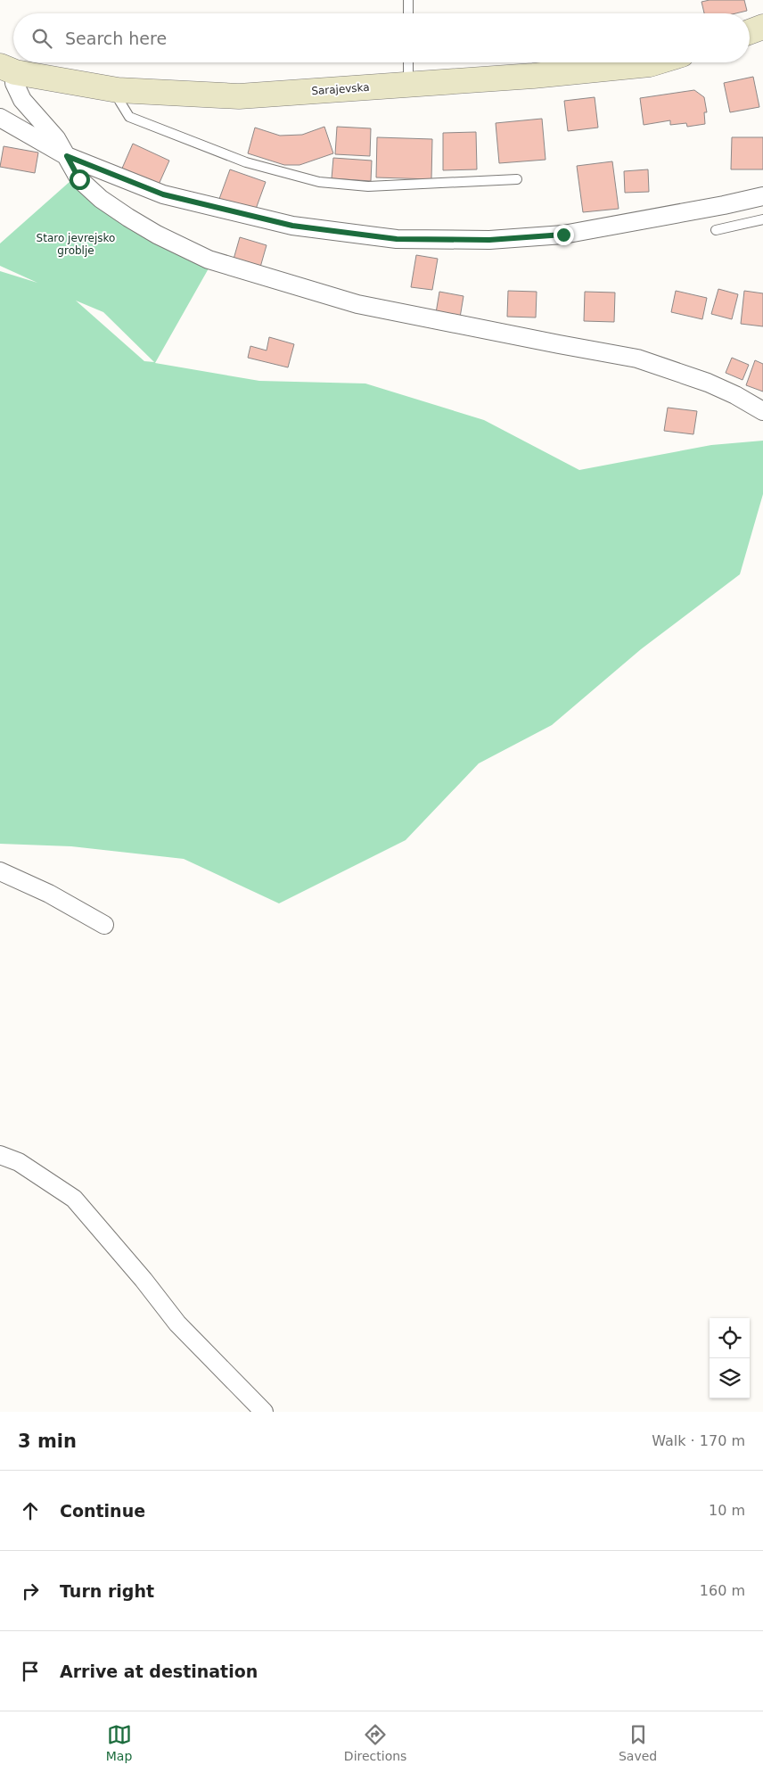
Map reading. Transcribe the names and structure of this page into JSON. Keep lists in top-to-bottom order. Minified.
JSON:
{"streets":{"main road":["Sarajevska"]},"parks":["Staro jevrejsko groblje"],"page":{"search":"Search here","heading":["3 min","Walk · 170 m"],"list":[["Continue","10 m"],["Turn right","160 m"],"Arrive at destination"],"nav":["Map","Directions","Saved"]}}
